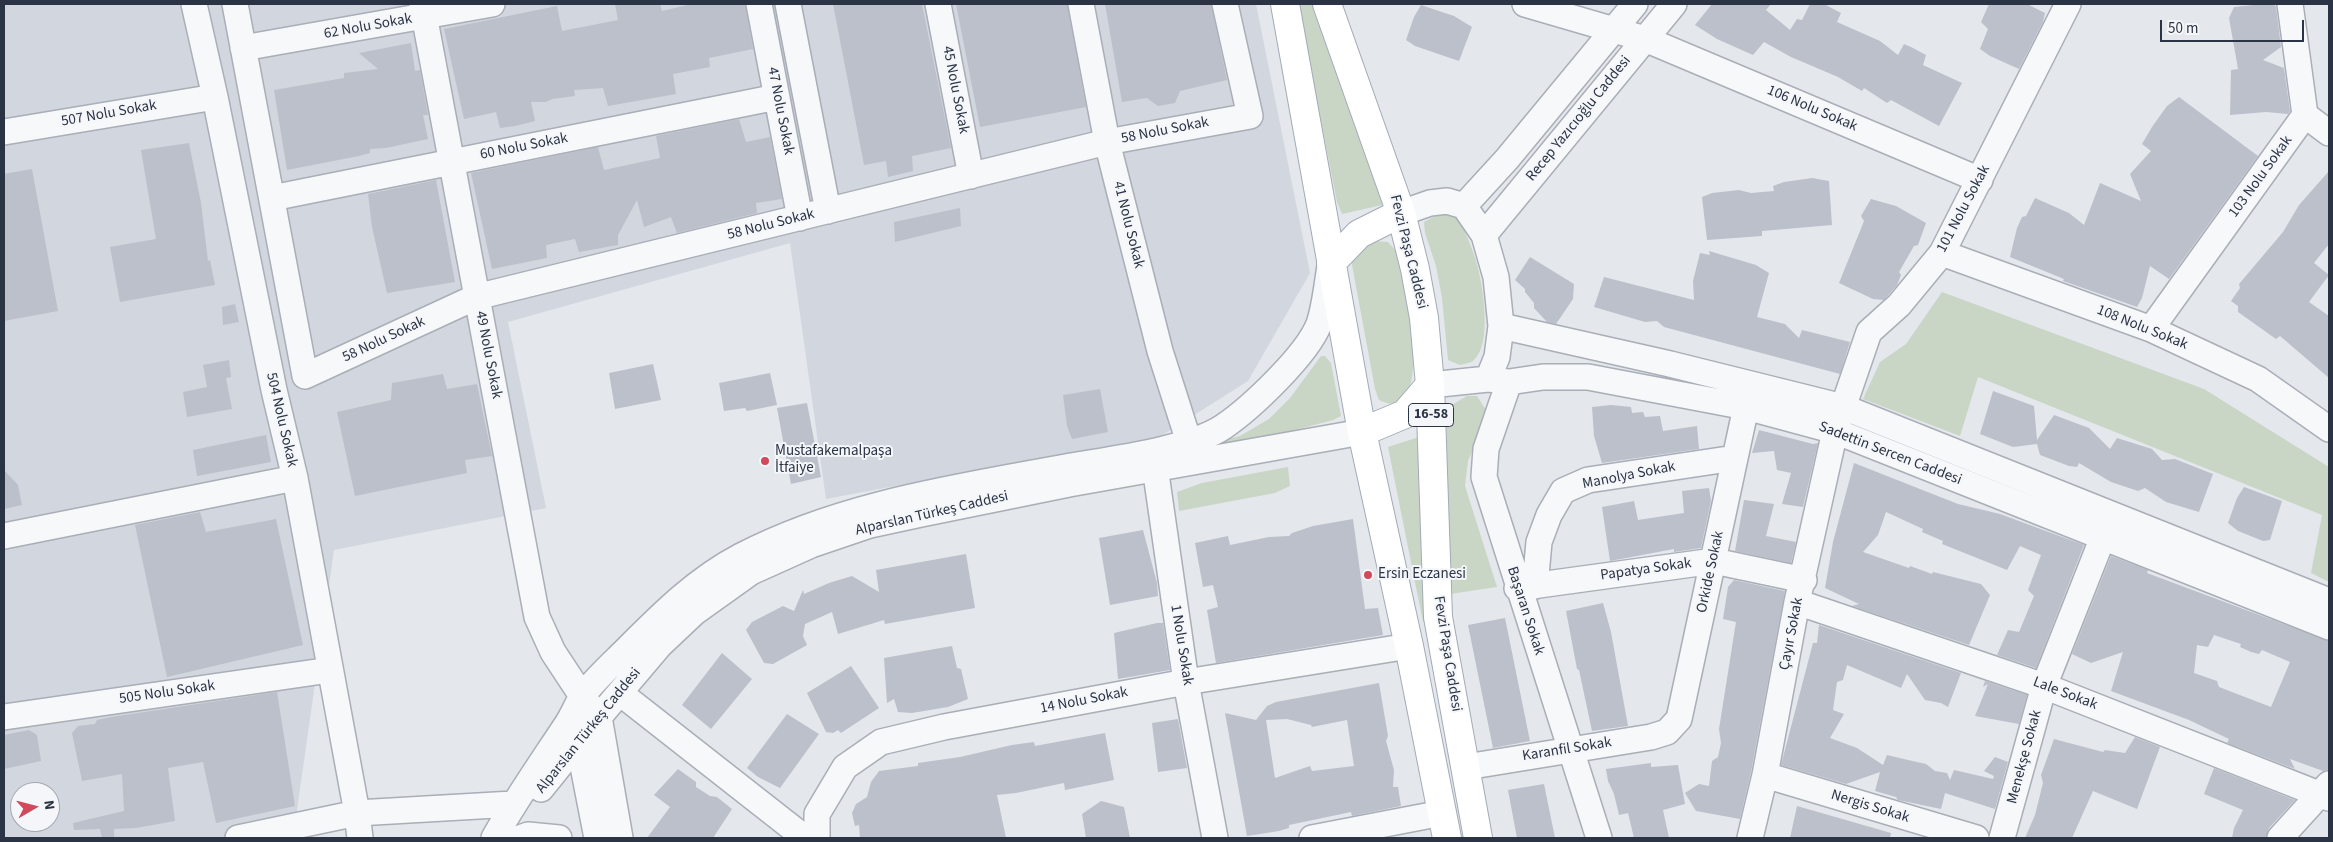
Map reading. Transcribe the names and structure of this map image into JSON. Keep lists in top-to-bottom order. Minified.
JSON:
{"streets":{"main road":["Fevzi Paşa Caddesi","16-58"],"street":["62 Nolu Sokak","45 Nolu Sokak","106 Nolu Sokak","47 Nolu Sokak","507 Nolu Sokak","Recep Yazıcıoğlu Caddesi","58 Nolu Sokak","60 Nolu Sokak","103 Nolu Sokak","101 Nolu Sokak","41 Nolu Sokak","108 Nolu Sokak","49 Nolu Sokak","504 Nolu Sokak","Sadettin Sercen Caddesi","Manolya Sokak","Alparslan Türkeş Caddesi","Papatya Sokak","Orkide Sokak","Başaran Sokak","Çayır Sokak","1 Nolu Sokak","505 Nolu Sokak","Lale Sokak","14 Nolu Sokak","Karanfil Sokak","Menekşe Sokak","Nergis Sokak"]},"crossings":[["62 Nolu Sokak","49 Nolu Sokak"],["45 Nolu Sokak","58 Nolu Sokak"],["106 Nolu Sokak","Recep Yazıcıoğlu Caddesi"],["106 Nolu Sokak","101 Nolu Sokak"],["47 Nolu Sokak","58 Nolu Sokak"],["47 Nolu Sokak","60 Nolu Sokak"],["507 Nolu Sokak","504 Nolu Sokak"],["Recep Yazıcıoğlu Caddesi","Başaran Sokak"],["58 Nolu Sokak","60 Nolu Sokak"],["58 Nolu Sokak","41 Nolu Sokak"],["58 Nolu Sokak","49 Nolu Sokak"],["60 Nolu Sokak","49 Nolu Sokak"],["103 Nolu Sokak","108 Nolu Sokak"],["101 Nolu Sokak","108 Nolu Sokak"],["101 Nolu Sokak","Sadettin Sercen Caddesi"],["101 Nolu Sokak","Çayır Sokak"],["Fevzi Paşa Caddesi","Sadettin Sercen Caddesi"],["Fevzi Paşa Caddesi","Karanfil Sokak"],["49 Nolu Sokak","Alparslan Türkeş Caddesi"],["504 Nolu Sokak","505 Nolu Sokak"],["Sadettin Sercen Caddesi","Orkide Sokak"],["Sadettin Sercen Caddesi","Başaran Sokak"],["Sadettin Sercen Caddesi","Çayır Sokak"],["Sadettin Sercen Caddesi","Menekşe Sokak"],["Manolya Sokak","Papatya Sokak"],["Manolya Sokak","Orkide Sokak"],["Manolya Sokak","Başaran Sokak"],["Alparslan Türkeş Caddesi","1 Nolu Sokak"],["Papatya Sokak","Orkide Sokak"],["Papatya Sokak","Başaran Sokak"],["Papatya Sokak","Çayır Sokak"],["Papatya Sokak","Lale Sokak"],["Orkide Sokak","Karanfil Sokak"],["Başaran Sokak","Karanfil Sokak"],["Çayır Sokak","Lale Sokak"],["Çayır Sokak","Nergis Sokak"],["1 Nolu Sokak","14 Nolu Sokak"],["Lale Sokak","Menekşe Sokak"]],"places":["Mustafakemalpaşa İtfaiye","Ersin Eczanesi"],"scale_bar":"50 m","north":"right"}
